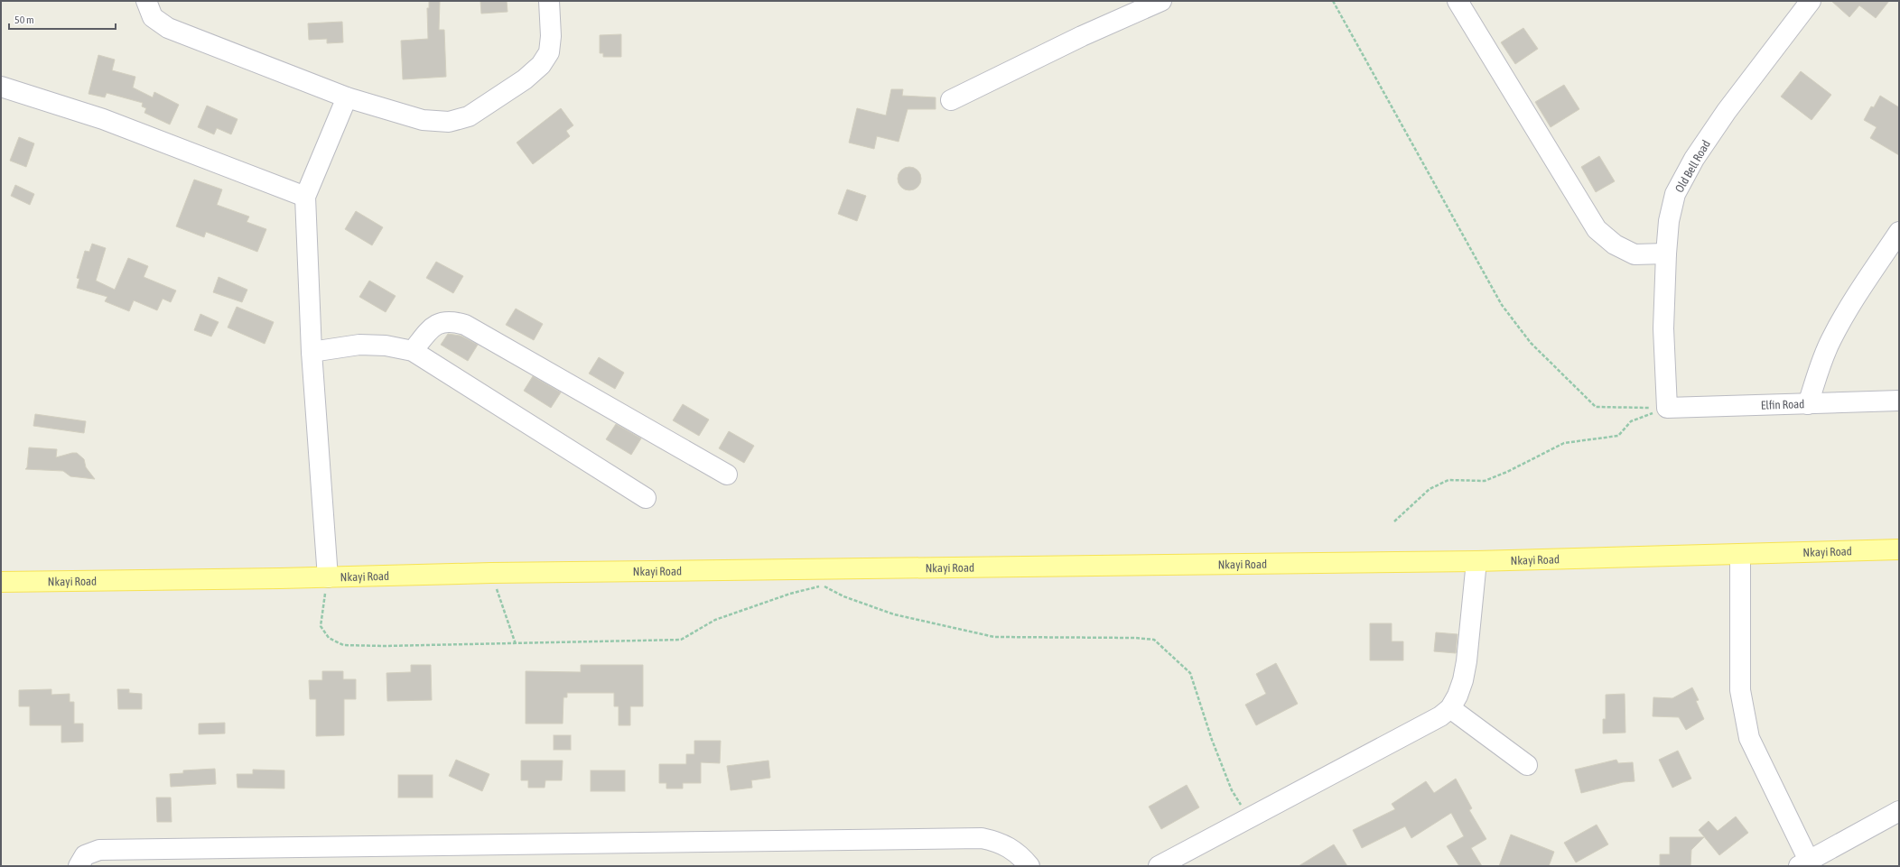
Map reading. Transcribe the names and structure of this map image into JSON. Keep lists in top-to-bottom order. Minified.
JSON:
{"streets":{"main road":["Nkayi Road"],"street":["Old Bell Road","Elfin Road"]},"crossings":[["Old Bell Road","Elfin Road"]],"scale_bar":"50 m"}
